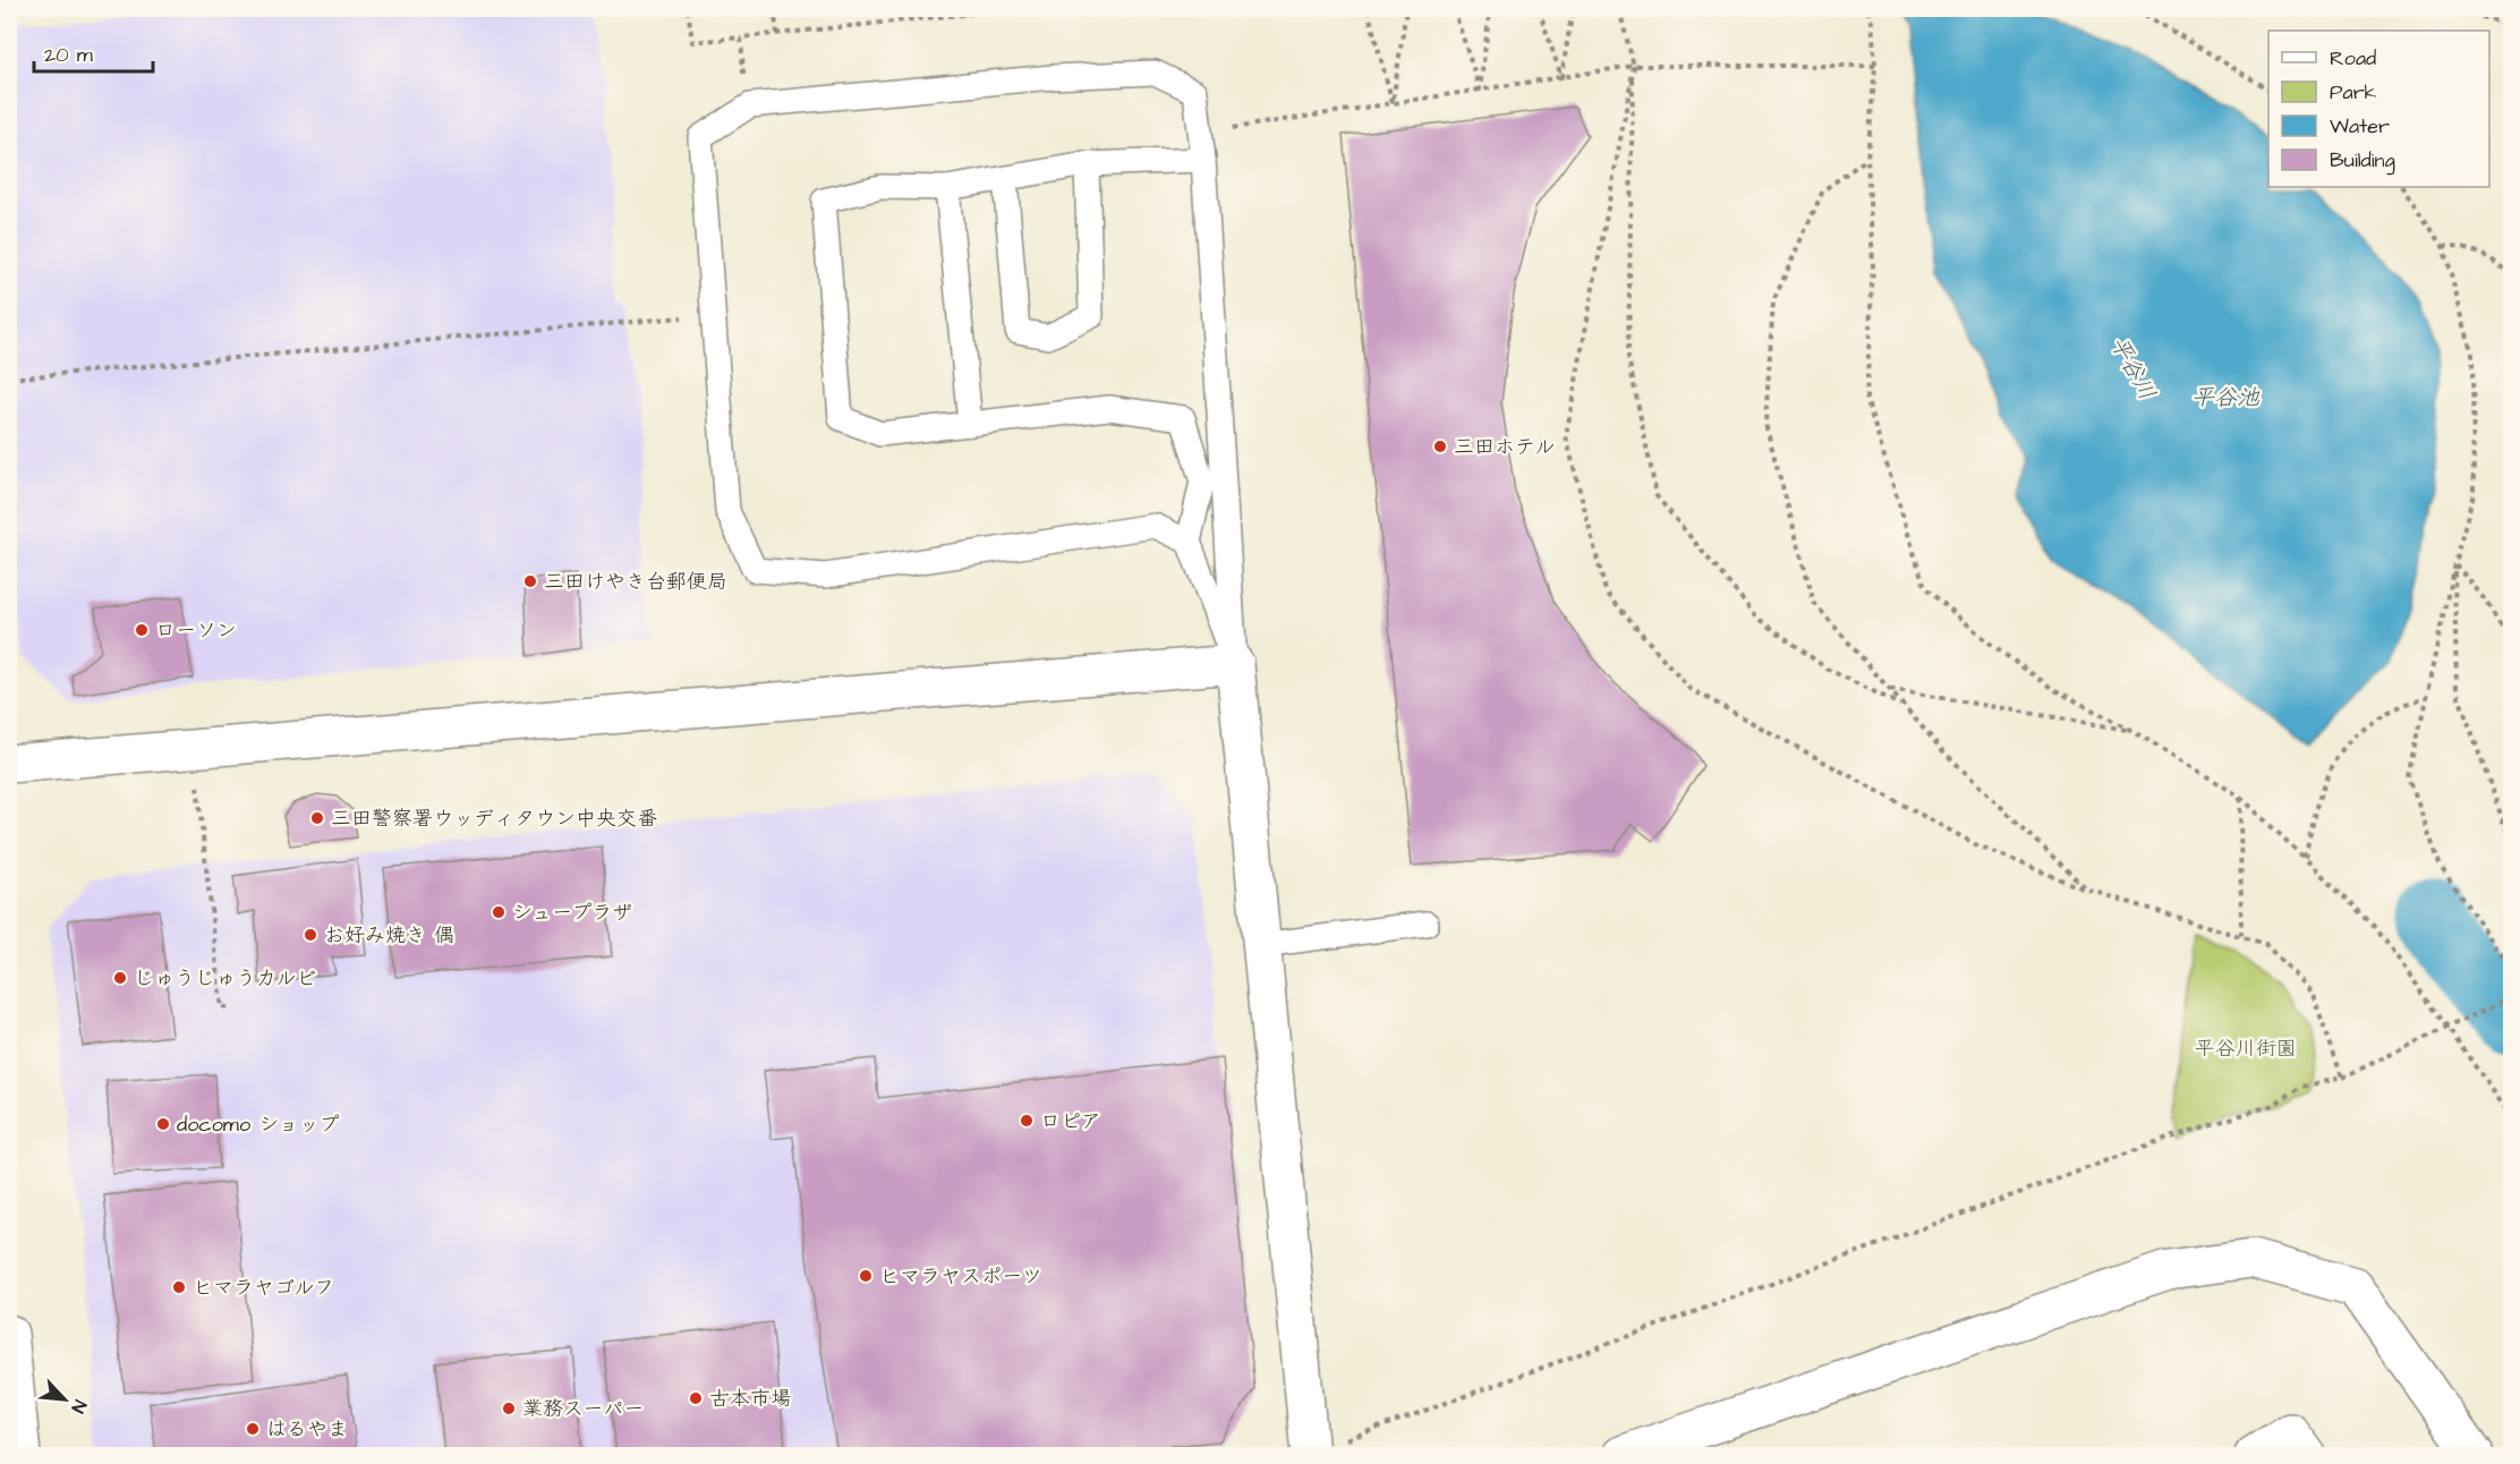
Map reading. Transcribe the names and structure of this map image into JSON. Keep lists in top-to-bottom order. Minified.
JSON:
{"water":["平谷川","平谷池"],"parks":["平谷川街園"],"places":["三田ホテル","三田けやき台郵便局","ローソン","三田警察署ウッディタウン中央交番","シュープラザ","お好み焼き 偶","じゅうじゅうカルビ","ロピア","docomo ショップ","ヒマラヤスポーツ","ヒマラヤゴルフ","古本市場","業務スーパー","はるやま"],"legend":["Road","Park","Water","Building"],"scale_bar":"20 m","north":"bottom right"}
